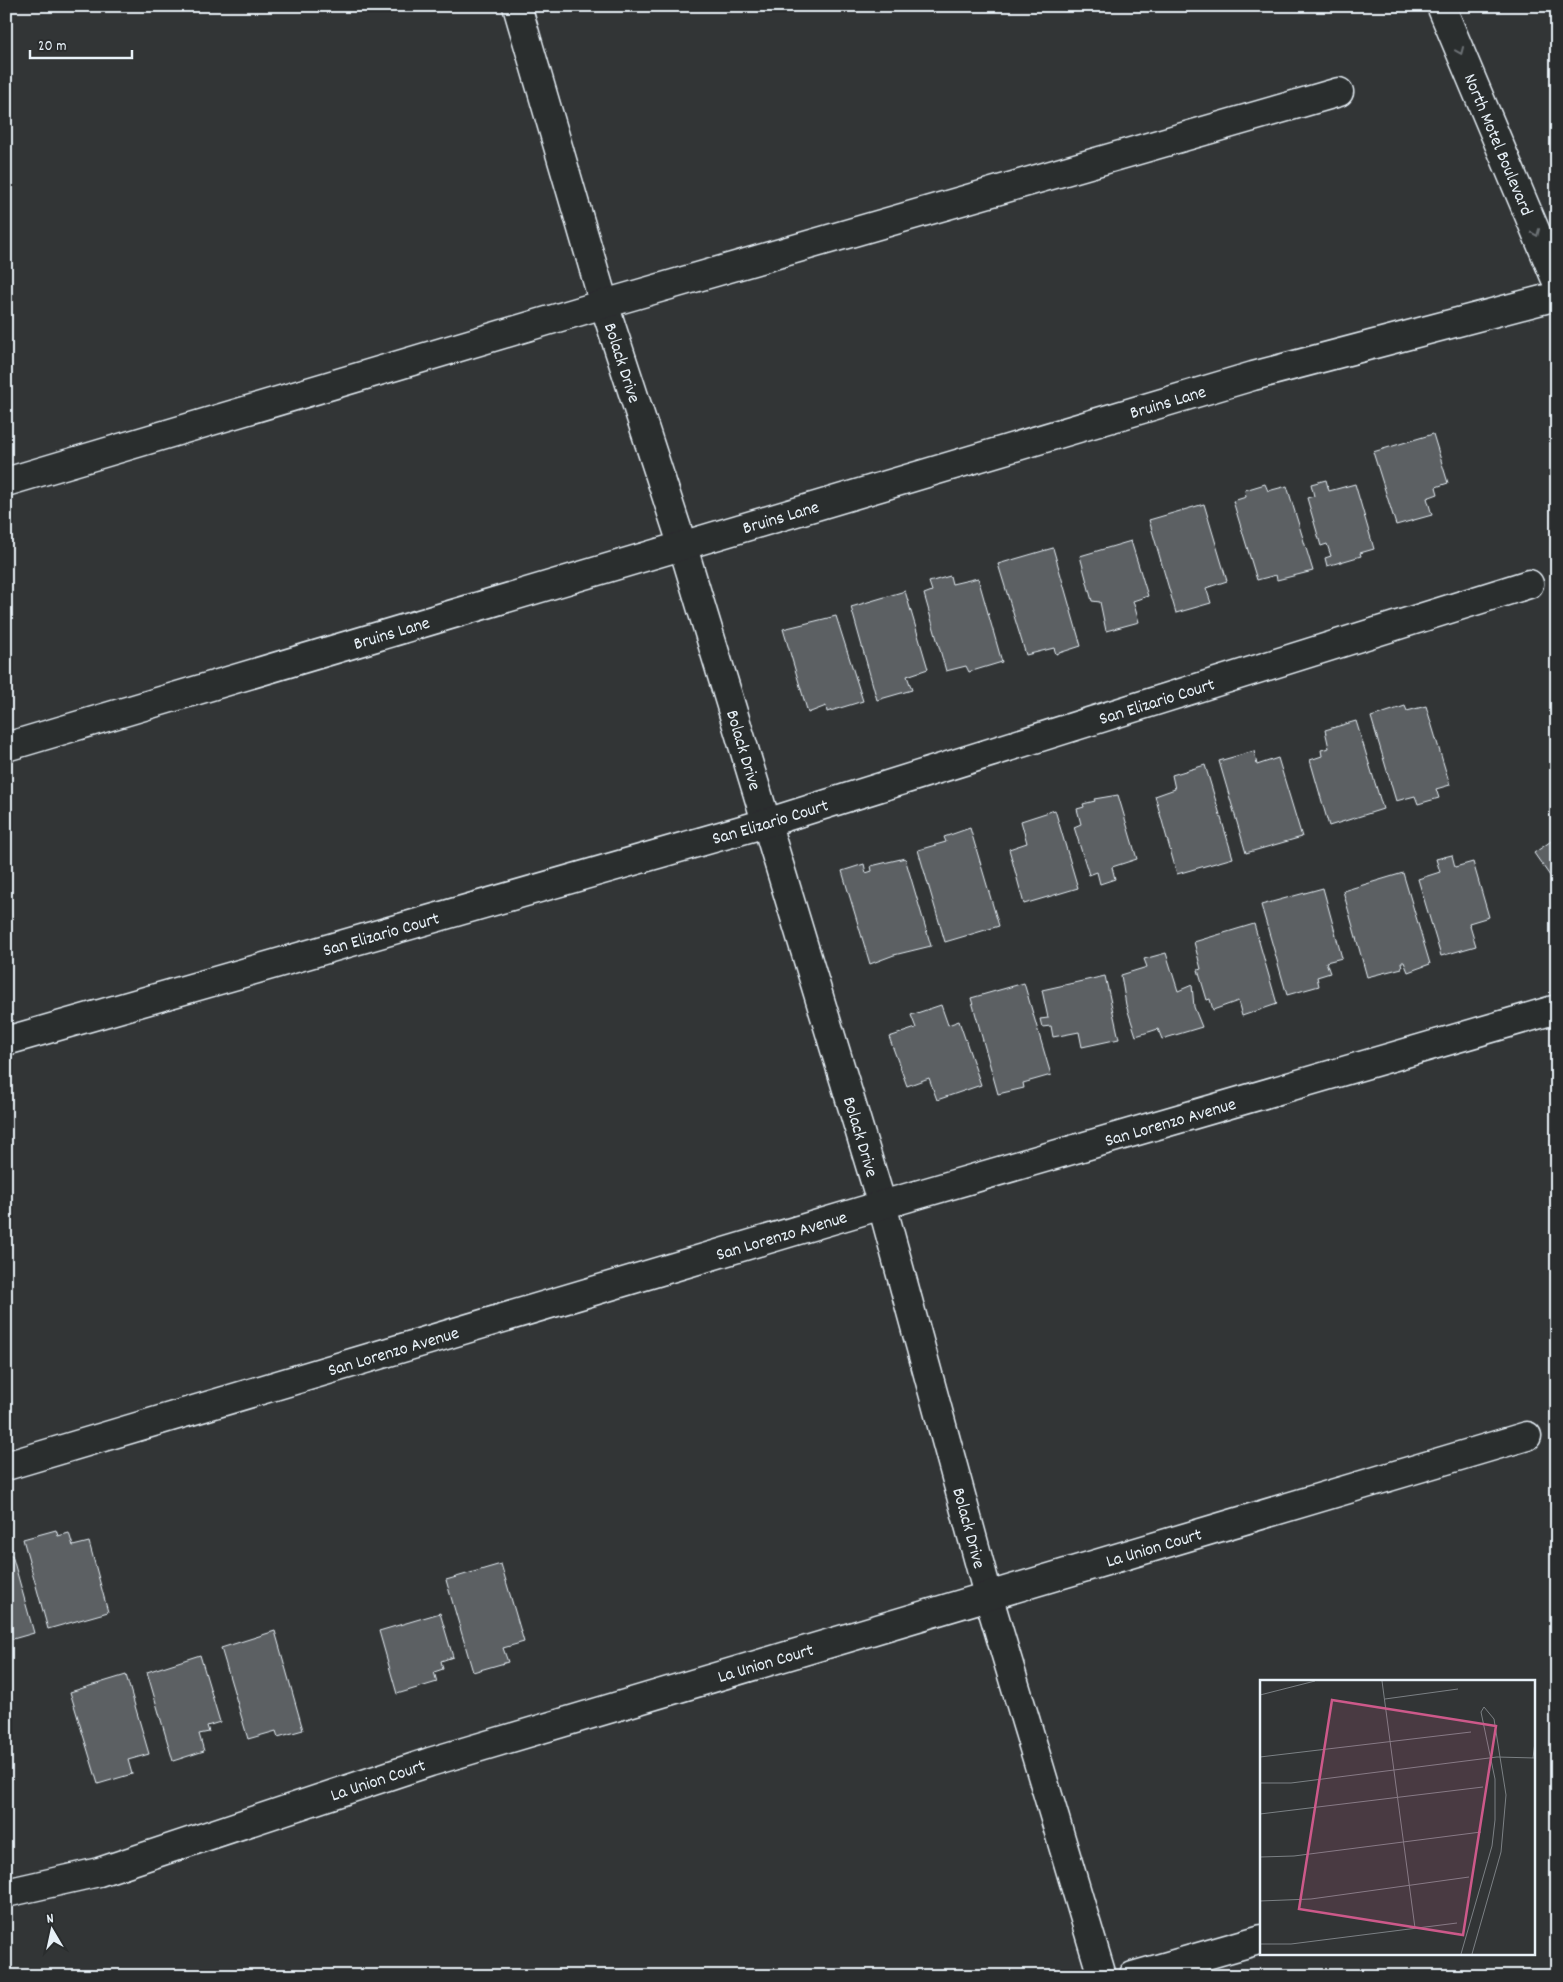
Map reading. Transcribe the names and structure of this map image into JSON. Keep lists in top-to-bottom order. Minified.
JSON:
{"streets":{"street":["North Motel Boulevard","Bolack Drive","Bruins Lane","San Elizario Court","San Lorenzo Avenue","La Union Court"]},"crossings":[["Bolack Drive","Bruins Lane"],["Bolack Drive","San Elizario Court"],["Bolack Drive","San Lorenzo Avenue"],["Bolack Drive","La Union Court"]],"one_way":["North Motel Boulevard"],"scale_bar":"20 m","north":"top"}
